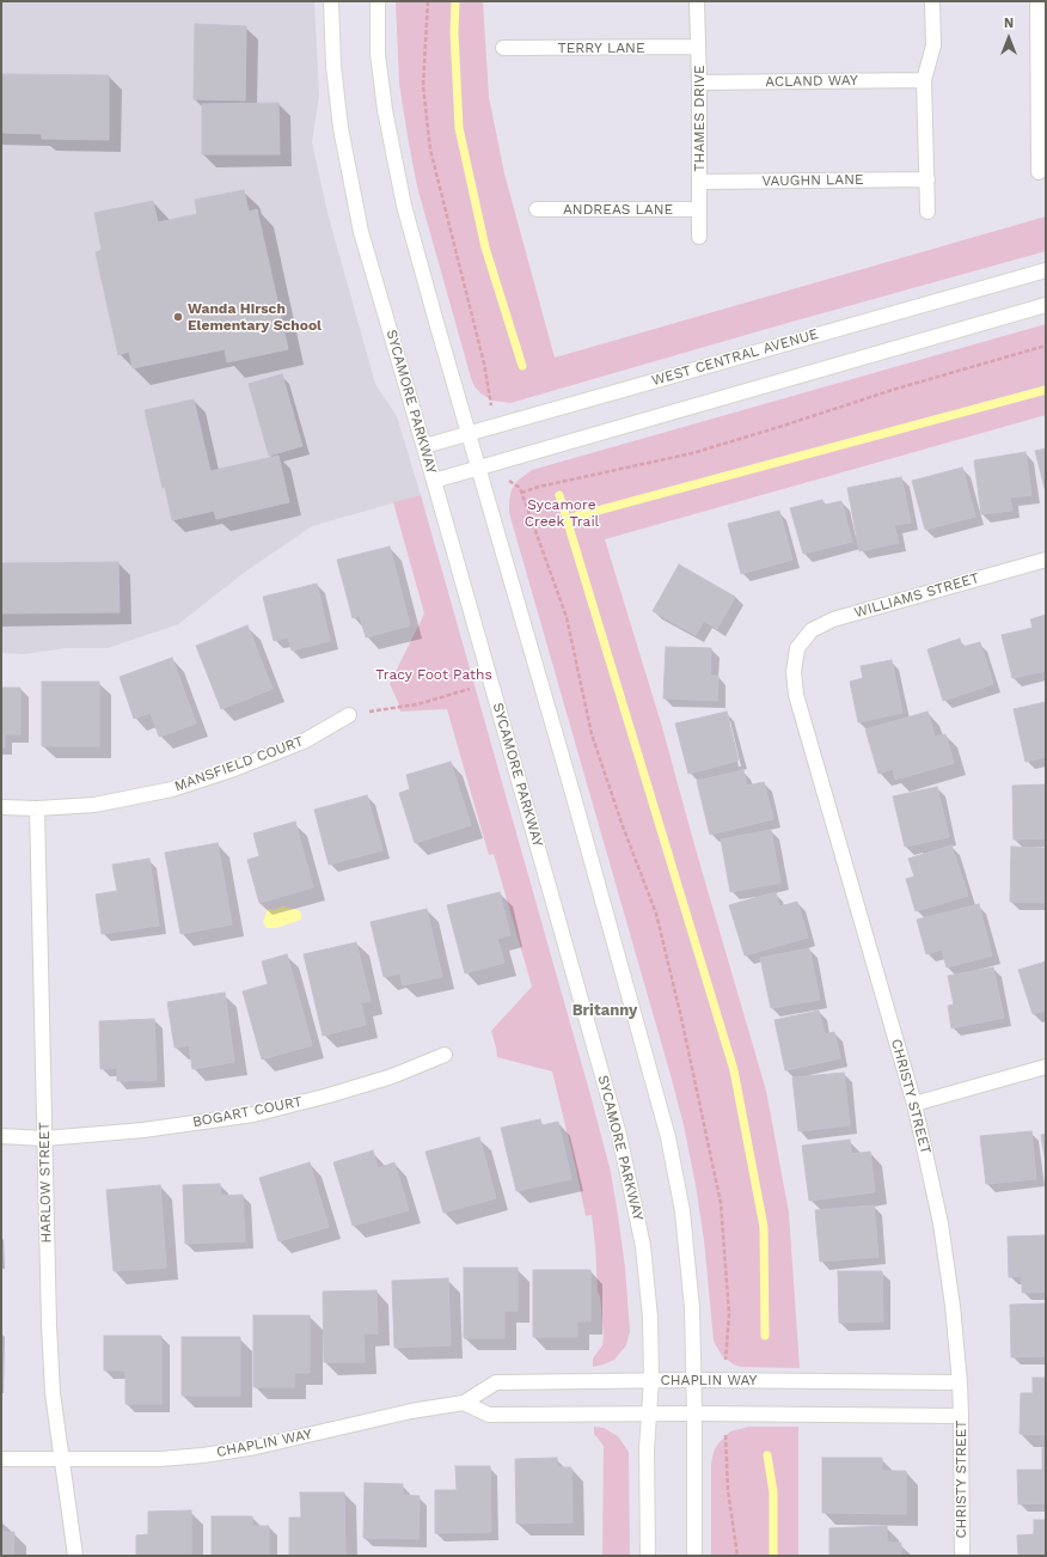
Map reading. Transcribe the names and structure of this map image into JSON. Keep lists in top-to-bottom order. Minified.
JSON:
{"streets":{"street":["TERRY LANE","ACLAND WAY","THAMES DRIVE","VAUGHN LANE","ANDREAS LANE","WEST CENTRAL AVENUE","SYCAMORE PARKWAY","WILLIAMS STREET","MANSFIELD COURT","CHRISTY STREET","BOGART COURT","HARLOW STREET","CHAPLIN WAY"]},"crossings":[["TERRY LANE","THAMES DRIVE"],["ACLAND WAY","THAMES DRIVE"],["THAMES DRIVE","VAUGHN LANE"],["THAMES DRIVE","ANDREAS LANE"],["WEST CENTRAL AVENUE","SYCAMORE PARKWAY"],["SYCAMORE PARKWAY","CHAPLIN WAY"],["WILLIAMS STREET","CHRISTY STREET"],["MANSFIELD COURT","HARLOW STREET"],["CHRISTY STREET","CHAPLIN WAY"],["BOGART COURT","HARLOW STREET"],["HARLOW STREET","CHAPLIN WAY"]],"districts":["Britanny"],"parks":["Sycamore Creek Trail","Tracy Foot Paths"],"places":["Wanda Hirsch Elementary School"],"north":"top"}
